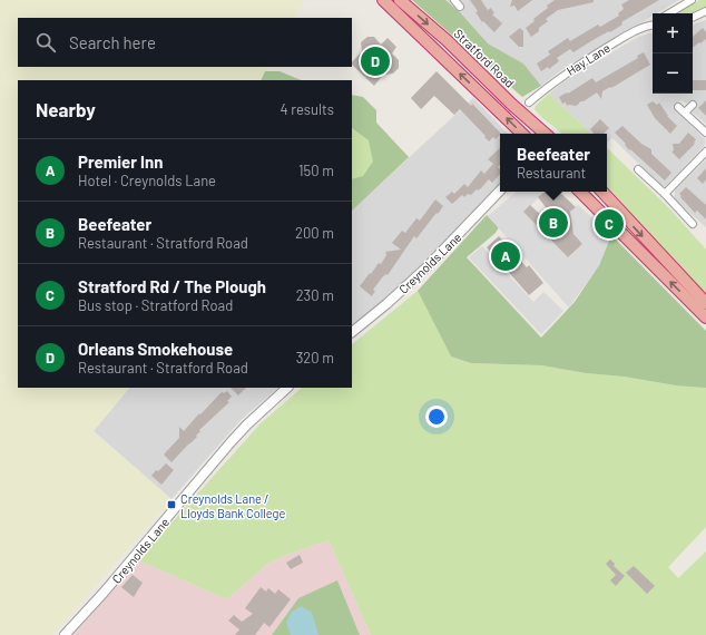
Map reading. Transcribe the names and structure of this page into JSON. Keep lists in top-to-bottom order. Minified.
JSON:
{"streets":{"highway":["Stratford Road"],"street":["Hay Lane","Creynolds Lane"]},"places":{"transit":["Creynolds Lane / Lloyds Bank College"]},"page":{"map_buttons":["+","−"],"search":"Search here","pins":["D","B","C","A"],"heading":["Nearby","4 results"],"popup":["Beefeater","Restaurant"],"list":[{"mark":"A","name":"Premier Inn","note":"Hotel · Creynolds Lane","value":"150 m"},{"mark":"B","name":"Beefeater","note":"Restaurant · Stratford Road","value":"200 m"},{"mark":"C","name":"Stratford Rd / The Plough","note":"Bus stop · Stratford Road","value":"230 m"},{"mark":"D","name":"Orleans Smokehouse","note":"Restaurant · Stratford Road","value":"320 m"}]}}
